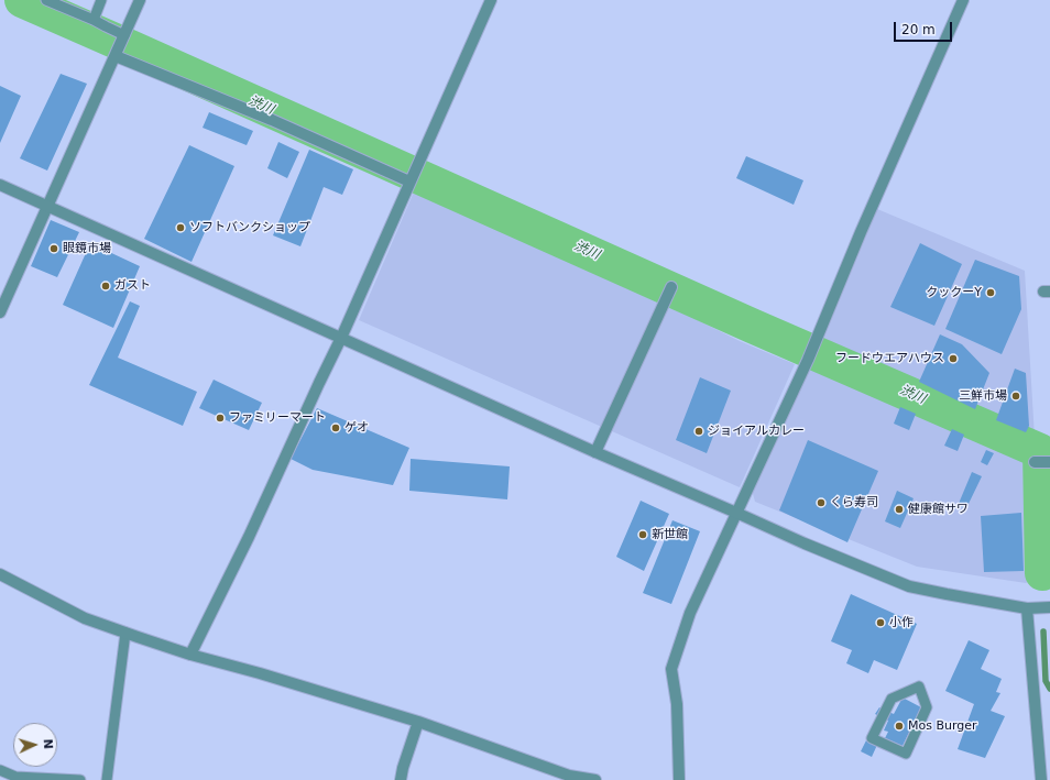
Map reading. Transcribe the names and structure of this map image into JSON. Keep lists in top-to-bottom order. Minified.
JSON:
{"water":["渋川"],"places":["ソフトバンクショップ","眼鏡市場","ガスト","クックーY","フードウエアハウス","三鮮市場","ファミリーマート","ゲオ","ジョイアルカレー","くら寿司","健康館サワ","新世館","小作","Mos Burger"],"scale_bar":"20 m","north":"right"}
